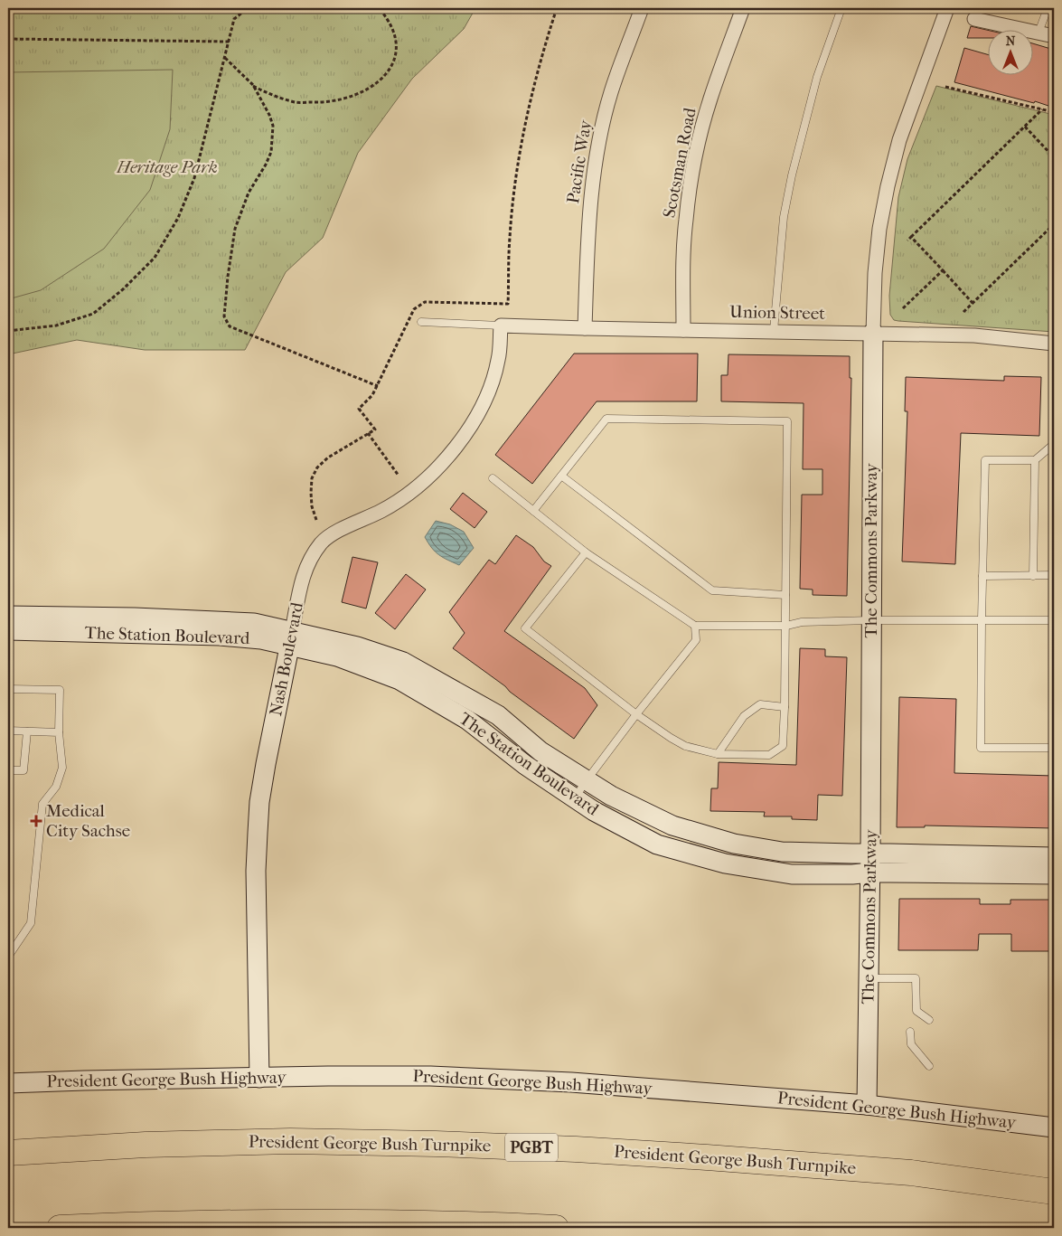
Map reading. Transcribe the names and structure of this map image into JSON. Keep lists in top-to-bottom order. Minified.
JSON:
{"streets":{"highway":["President George Bush Turnpike","PGBT"],"street":["Pacific Way","Scotsman Road","Union Street","The Commons Parkway","The Station Boulevard","Nash Boulevard","President George Bush Highway"]},"crossings":[["Pacific Way","Union Street"],["Scotsman Road","Union Street"],["Union Street","The Commons Parkway"],["Union Street","Nash Boulevard"],["The Commons Parkway","The Station Boulevard"],["The Commons Parkway","President George Bush Highway"],["The Station Boulevard","Nash Boulevard"],["Nash Boulevard","President George Bush Highway"]],"parks":["Heritage Park"],"places":{"health":["Medical City Sachse"]},"north":"top"}
